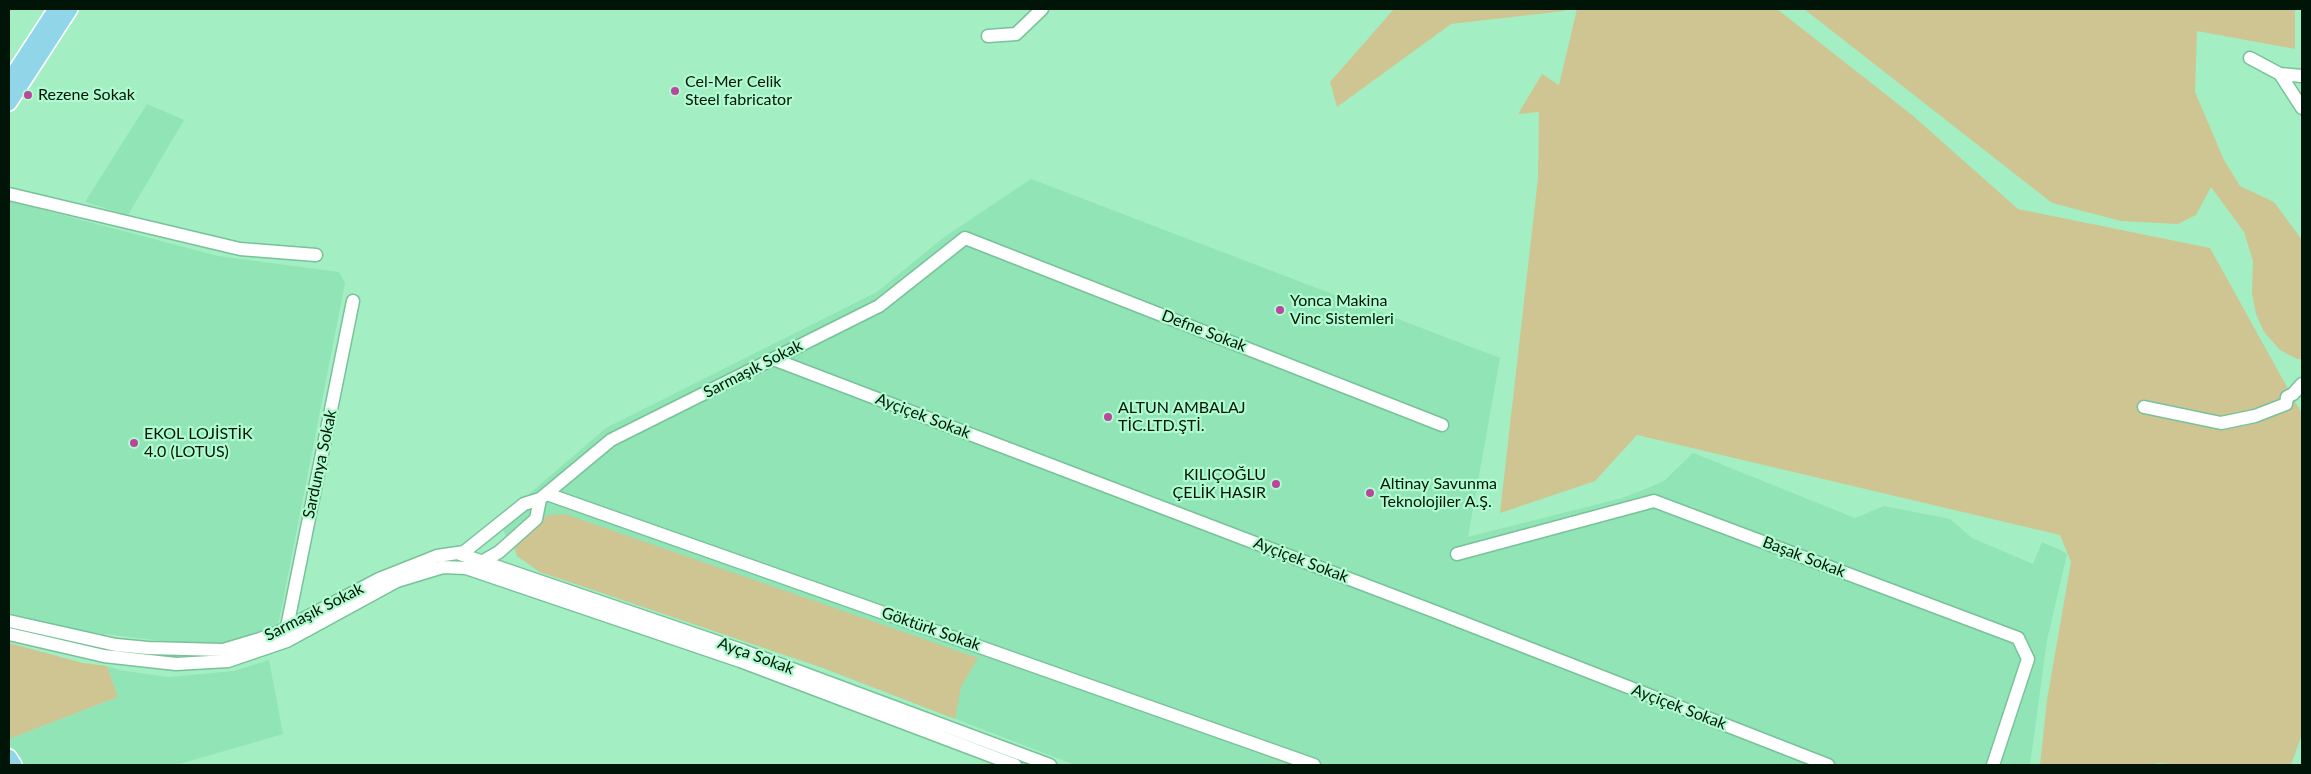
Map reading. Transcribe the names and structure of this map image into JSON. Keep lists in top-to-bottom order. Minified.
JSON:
{"streets":{"street":["Defne Sokak","Sarmaşık Sokak","Ayçiçek Sokak","Sardunya Sokak","Başak Sokak","Göktürk Sokak","Ayça Sokak"]},"crossings":[["Defne Sokak","Sarmaşık Sokak"],["Sarmaşık Sokak","Ayçiçek Sokak"],["Sarmaşık Sokak","Sardunya Sokak"],["Sarmaşık Sokak","Göktürk Sokak"],["Sarmaşık Sokak","Ayça Sokak"]],"places":["Cel-Mer Celik Steel fabricator","Rezene Sokak","Yonca Makina Vinc Sistemleri","ALTUN AMBALAJ TİC.LTD.ŞTİ.","EKOL LOJİSTİK 4.0 (LOTUS)","KILIÇOĞLU ÇELİK HASIR","Altinay Savunma Teknolojiler A.Ş."]}
